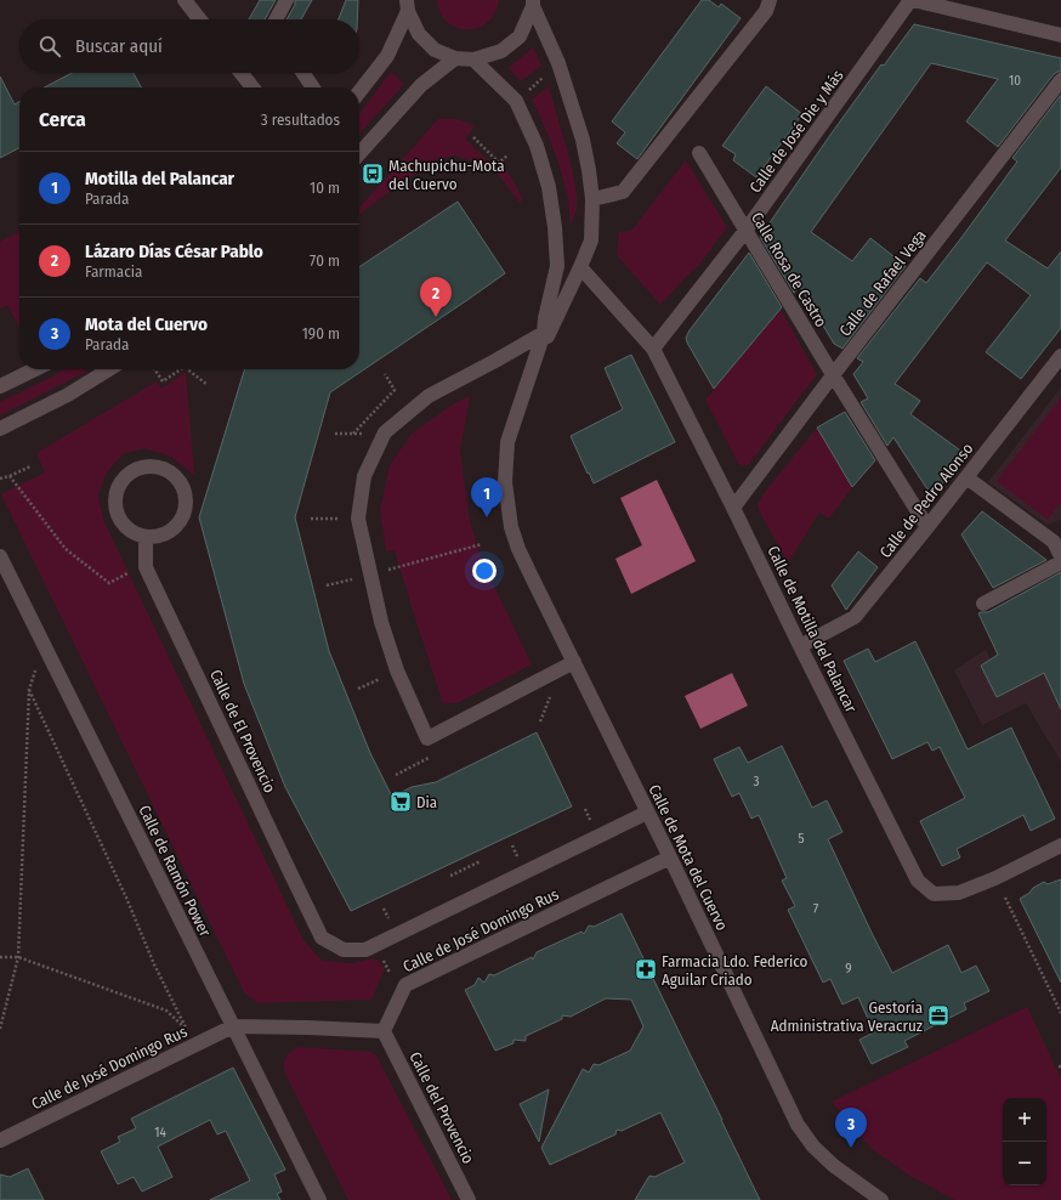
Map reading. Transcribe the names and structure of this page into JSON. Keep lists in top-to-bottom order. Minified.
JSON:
{"streets":{"street":["Calle de José Die y Más","Calle Rosa de Castro","Calle de Rafael Vega","Calle de Pedro Alonso","Calle de Motilla del Palancar","Calle de El Provencio","Calle de Mota del Cuervo","Calle de Ramón Power","Calle de José Domingo Rus","Calle del Provencio"]},"crossings":[["Calle de José Die y Más","Calle Rosa de Castro"],["Calle de José Die y Más","Calle de Motilla del Palancar"],["Calle Rosa de Castro","Calle de Rafael Vega"],["Calle Rosa de Castro","Calle de Pedro Alonso"],["Calle de Rafael Vega","Calle de Motilla del Palancar"],["Calle de Pedro Alonso","Calle de Motilla del Palancar"],["Calle de Motilla del Palancar","Calle de Mota del Cuervo"],["Calle de El Provencio","Calle de José Domingo Rus"],["Calle de Mota del Cuervo","Calle de José Domingo Rus"],["Calle de Ramón Power","Calle de José Domingo Rus"],["Calle de José Domingo Rus","Calle del Provencio"]],"places":{"bus stop":["Machupichu-Mota del Cuervo"],"supermarket":["Dia"],"pharmacy":["Farmacia Ldo. Federico Aguilar Criado"],"office":["Gestoría Administrativa Veracruz"]},"house_numbers":["10","3","5","7","9","14"],"page":{"search":"Buscar aquí","heading":["Cerca","3 resultados"],"list":[{"mark":"1","name":"Motilla del Palancar","note":"Parada","value":"10 m"},{"mark":"2","name":"Lázaro Días César Pablo","note":"Farmacia","value":"70 m"},{"mark":"3","name":"Mota del Cuervo","note":"Parada","value":"190 m"}],"pins":["2","1","3"],"map_buttons":["+","−"]}}
